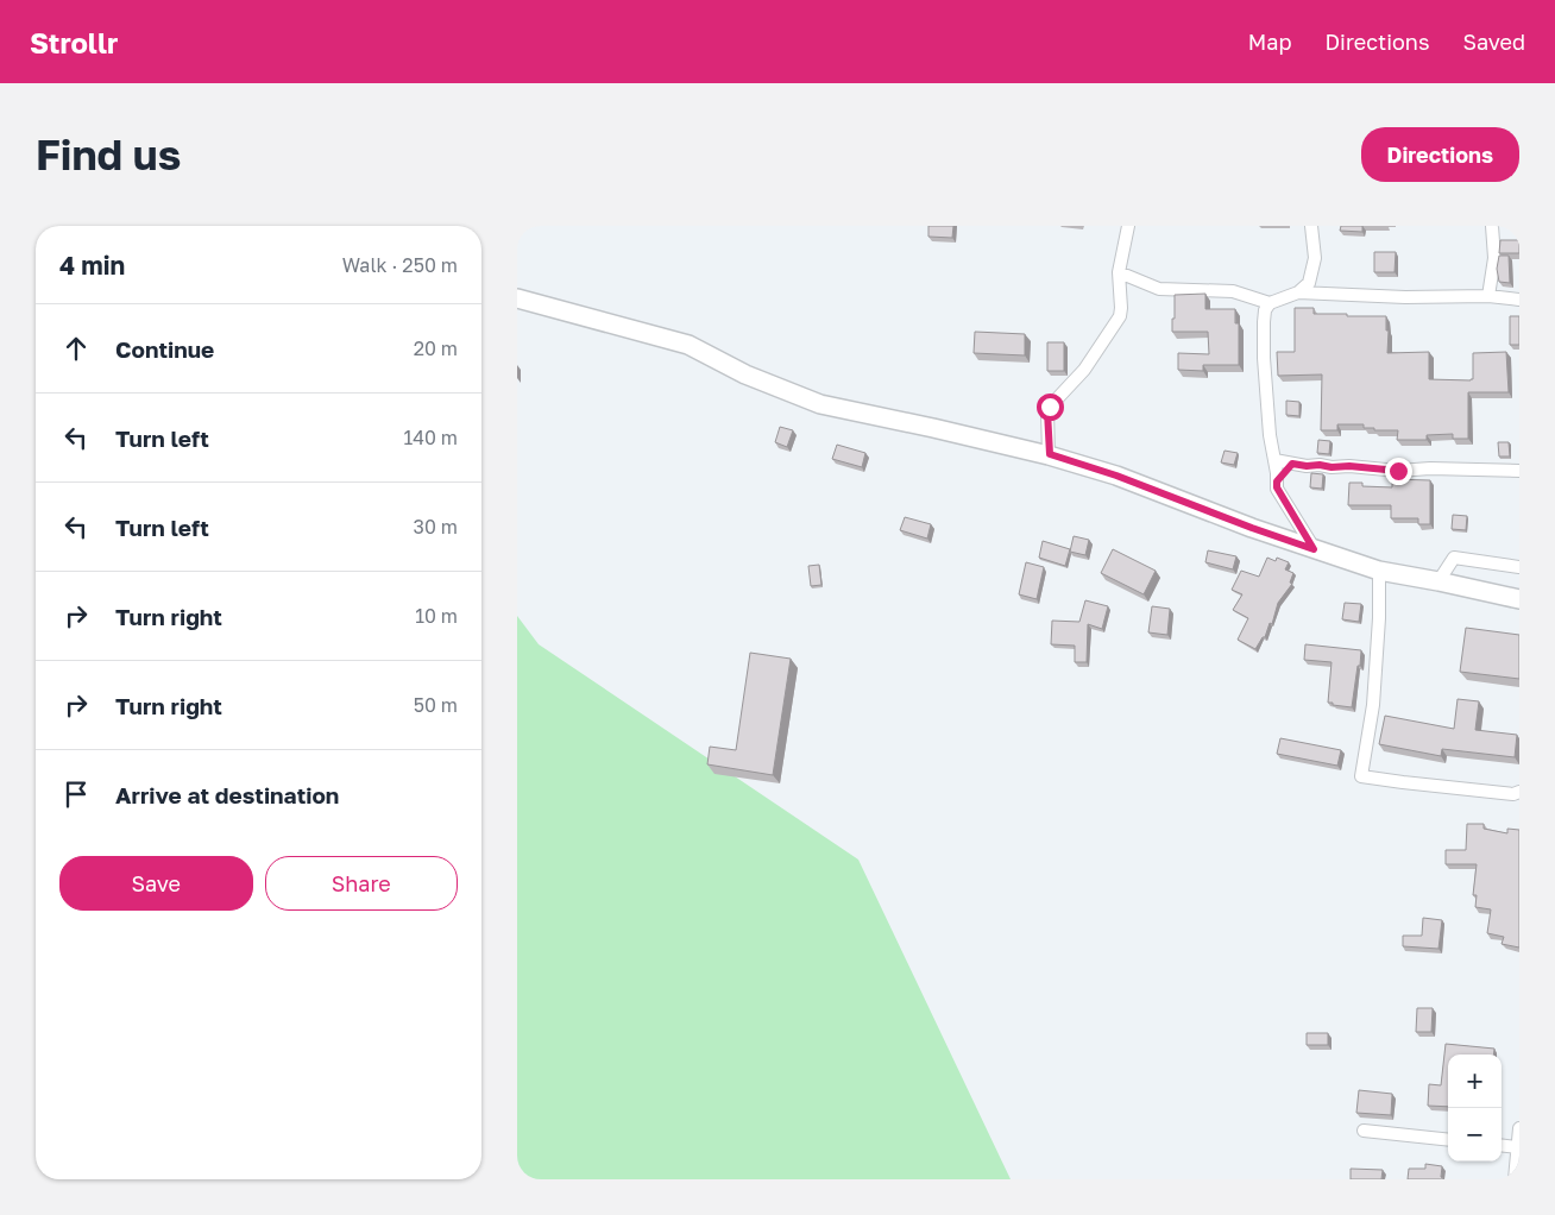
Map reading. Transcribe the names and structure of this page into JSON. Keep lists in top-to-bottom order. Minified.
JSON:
{"page":{"header":"Strollr","nav":["Map","Directions","Saved"],"buttons":["Directions",["Save","Share"]],"title":"Find us","heading":["4 min","Walk · 250 m"],"list":[["Continue","20 m"],["Turn left","140 m"],["Turn left","30 m"],["Turn right","10 m"],["Turn right","50 m"],"Arrive at destination"],"map_buttons":["+","−"]}}
